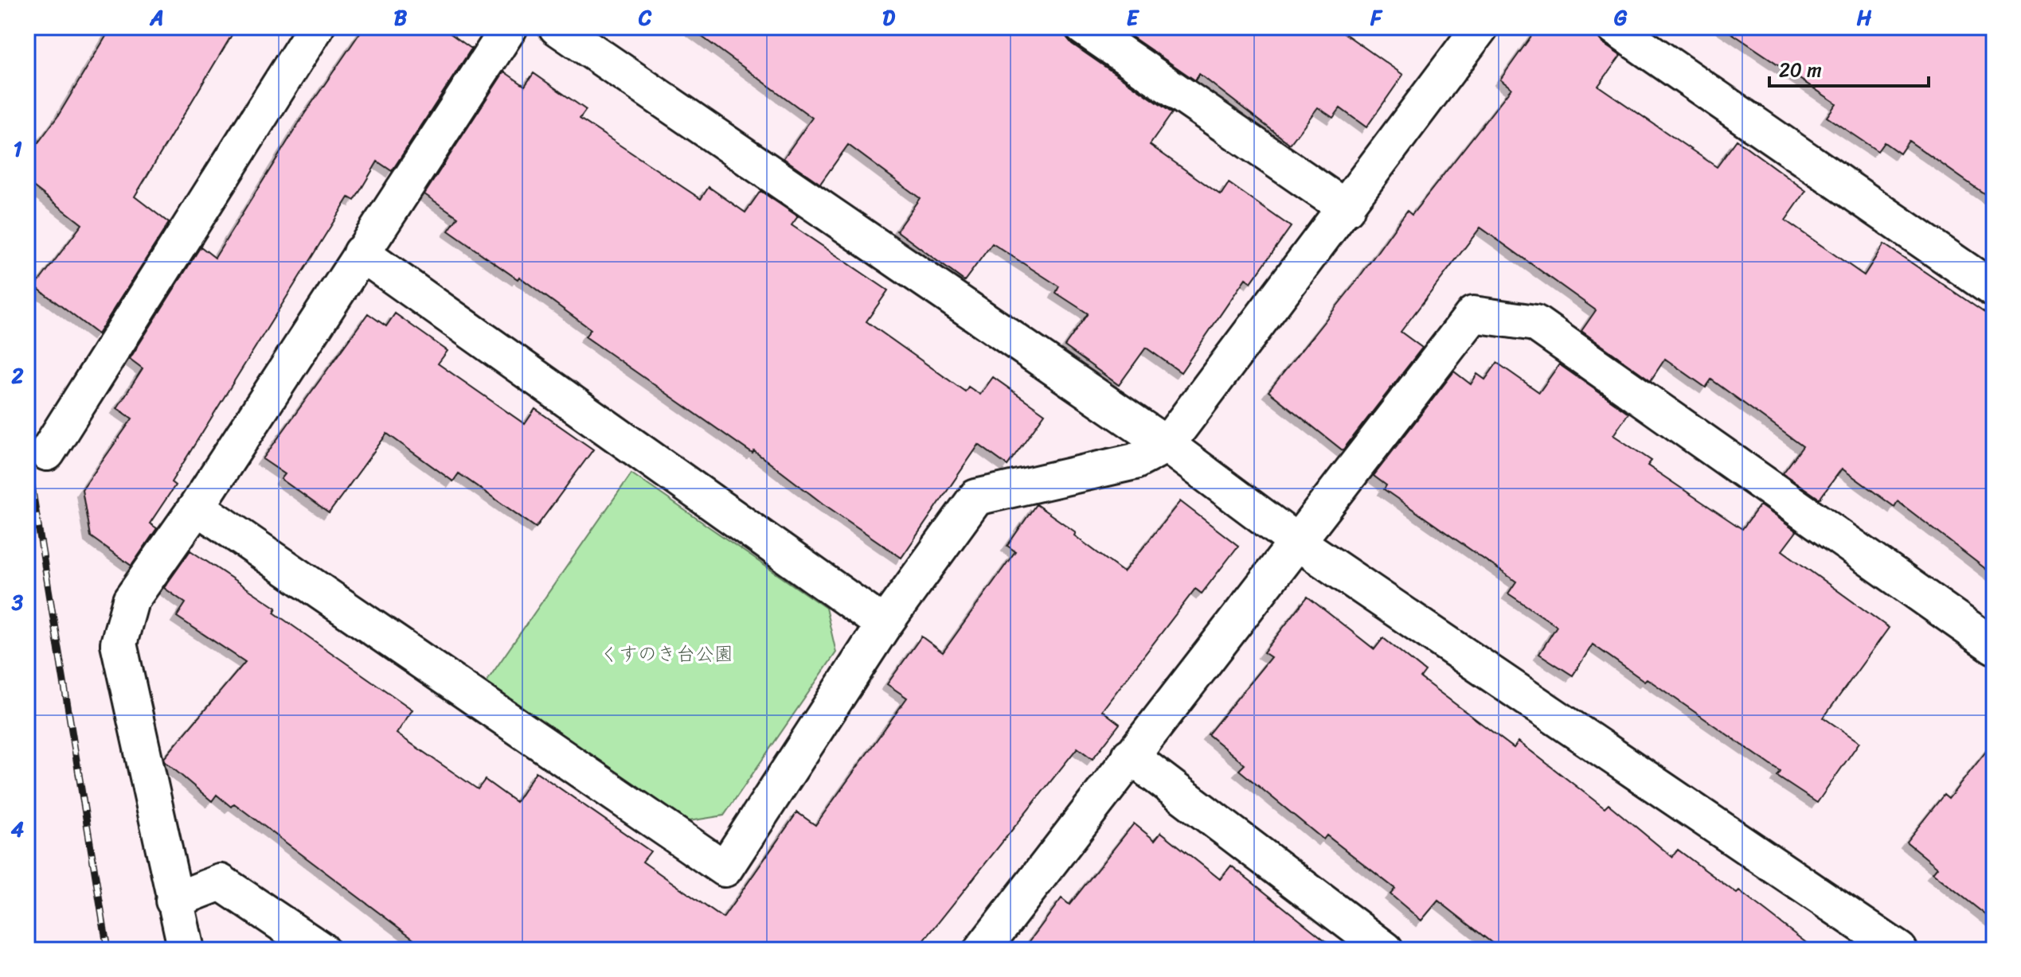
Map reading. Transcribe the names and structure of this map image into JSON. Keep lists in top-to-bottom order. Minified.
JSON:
{"parks":["くすのき台公園"],"scale_bar":"20 m","grid":{"columns":["A","B","C","D","E","F","G","H"],"rows":["1","2","3","4"]}}
